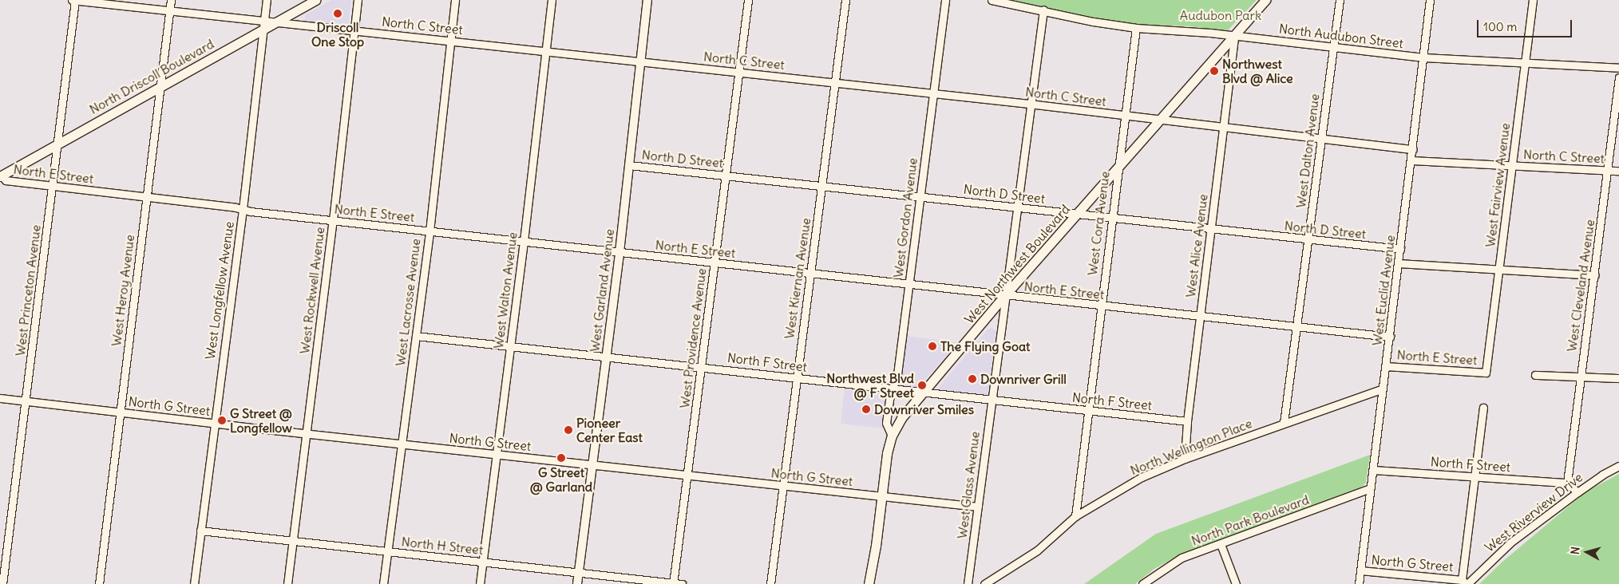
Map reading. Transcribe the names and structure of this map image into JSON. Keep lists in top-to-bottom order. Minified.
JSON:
{"streets":{"main road":["North Driscoll Boulevard","West Northwest Boulevard"],"street":["North C Street","North Audubon Street","West Dalton Avenue","North D Street","North E Street","West Fairview Avenue","West Gordon Avenue","West Cora Avenue","West Alice Avenue","West Kiernan Avenue","West Cleveland Avenue","West Princeton Avenue","West Heroy Avenue","West Longfellow Avenue","West Rockwell Avenue","West Walton Avenue","West Garland Avenue","West Euclid Avenue","West Lacrosse Avenue","West Providence Avenue","North F Street","North G Street","North Wellington Place","West Glass Avenue","West Riverview Drive","North Park Boulevard","North H Street"]},"crossings":[["North C Street","North Driscoll Boulevard"],["North C Street","West Dalton Avenue"],["North C Street","West Fairview Avenue"],["North C Street","West Gordon Avenue"],["North C Street","West Cora Avenue"],["North C Street","West Alice Avenue"],["North C Street","West Northwest Boulevard"],["North C Street","West Kiernan Avenue"],["North C Street","West Cleveland Avenue"],["North C Street","West Rockwell Avenue"],["North C Street","West Walton Avenue"],["North C Street","West Garland Avenue"],["North C Street","West Euclid Avenue"],["North C Street","West Lacrosse Avenue"],["North C Street","West Providence Avenue"],["North C Street","West Glass Avenue"],["North Audubon Street","West Dalton Avenue"],["North Audubon Street","West Fairview Avenue"],["North Audubon Street","West Cora Avenue"],["North Audubon Street","West Alice Avenue"],["North Audubon Street","West Northwest Boulevard"],["North Audubon Street","West Euclid Avenue"],["North Audubon Street","West Glass Avenue"],["North Driscoll Boulevard","North E Street"],["North Driscoll Boulevard","West Princeton Avenue"],["North Driscoll Boulevard","West Heroy Avenue"],["North Driscoll Boulevard","West Longfellow Avenue"],["West Dalton Avenue","North D Street"],["West Dalton Avenue","North E Street"],["West Dalton Avenue","North Wellington Place"],["North D Street","West Gordon Avenue"],["North D Street","West Cora Avenue"],["North D Street","West Alice Avenue"],["North D Street","West Northwest Boulevard"],["North D Street","West Kiernan Avenue"],["North D Street","West Garland Avenue"],["North D Street","West Euclid Avenue"],["North D Street","West Providence Avenue"],["North D Street","West Glass Avenue"],["North E Street","West Fairview Avenue"],["North E Street","West Gordon Avenue"],["North E Street","West Cora Avenue"],["North E Street","West Alice Avenue"],["North E Street","West Northwest Boulevard"],["North E Street","West Kiernan Avenue"],["North E Street","West Princeton Avenue"],["North E Street","West Heroy Avenue"],["North E Street","West Longfellow Avenue"],["North E Street","West Rockwell Avenue"],["North E Street","West Walton Avenue"],["North E Street","West Garland Avenue"],["North E Street","West Euclid Avenue"],["North E Street","West Lacrosse Avenue"],["North E Street","West Providence Avenue"],["North E Street","West Glass Avenue"],["West Gordon Avenue","West Northwest Boulevard"],["West Gordon Avenue","North F Street"],["West Cora Avenue","West Northwest Boulevard"],["West Cora Avenue","North F Street"],["West Cora Avenue","North Wellington Place"],["West Alice Avenue","West Northwest Boulevard"],["West Alice Avenue","North F Street"],["West Alice Avenue","North Wellington Place"],["West Northwest Boulevard","North F Street"],["West Northwest Boulevard","North G Street"],["West Northwest Boulevard","West Glass Avenue"],["West Kiernan Avenue","North F Street"],["West Kiernan Avenue","North G Street"],["West Cleveland Avenue","North F Street"],["West Princeton Avenue","North G Street"],["West Heroy Avenue","North G Street"],["West Longfellow Avenue","North G Street"],["West Longfellow Avenue","North H Street"],["West Rockwell Avenue","North G Street"],["West Rockwell Avenue","North H Street"],["West Walton Avenue","North F Street"],["West Walton Avenue","North G Street"],["West Walton Avenue","North H Street"],["West Garland Avenue","North F Street"],["West Garland Avenue","North G Street"],["West Garland Avenue","North H Street"],["West Euclid Avenue","North F Street"],["West Euclid Avenue","North G Street"],["West Euclid Avenue","North Wellington Place"],["West Euclid Avenue","North Park Boulevard"],["West Lacrosse Avenue","North F Street"],["West Lacrosse Avenue","North G Street"],["West Lacrosse Avenue","North H Street"],["West Providence Avenue","North F Street"],["West Providence Avenue","North G Street"],["West Providence Avenue","North H Street"],["North F Street","West Glass Avenue"],["North G Street","West Glass Avenue"],["North G Street","West Riverview Drive"]],"parks":["Audubon Park"],"places":["Driscoll One Stop","Northwest Blvd @ Alice","The Flying Goat","Downriver Grill","Northwest Blvd @ F Street","Downriver Smiles","G Street @ Longfellow","Pioneer Center East","G Street @ Garland"],"scale_bar":"100 m","north":"left"}
